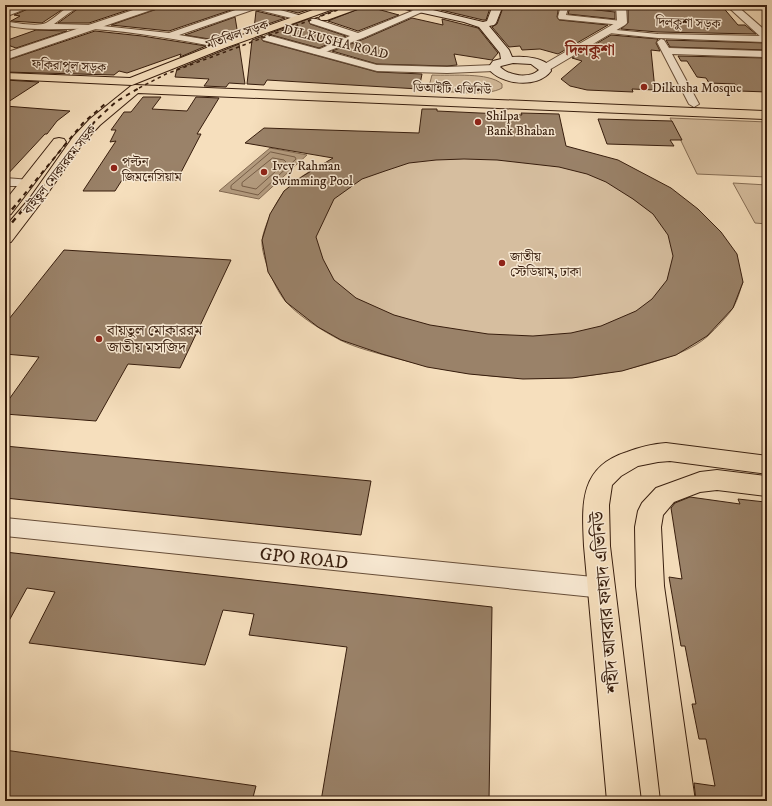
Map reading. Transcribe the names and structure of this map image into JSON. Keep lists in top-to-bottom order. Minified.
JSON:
{"streets":{"main road":["মতিঝিল সড়ক","ফকিরাপুল সড়ক","ডিআইটি এভিনিউ","বাইতুল মোকাররম সড়ক","শহীদ আবরার ফাহাদ এভিনিউ"],"street":["দিলকুশা সড়ক","DILKUSHA ROAD","GPO ROAD"]},"crossings":[["মতিঝিল সড়ক","DILKUSHA ROAD"],["মতিঝিল সড়ক","ফকিরাপুল সড়ক"],["মতিঝিল সড়ক","ডিআইটি এভিনিউ"],["মতিঝিল সড়ক","বাইতুল মোকাররম সড়ক"],["ফকিরাপুল সড়ক","ডিআইটি এভিনিউ"],["ফকিরাপুল সড়ক","বাইতুল মোকাররম সড়ক"],["ডিআইটি এভিনিউ","বাইতুল মোকাররম সড়ক"],["GPO ROAD","শহীদ আবরার ফাহাদ এভিনিউ"]],"districts":["দিলকুশা"],"places":["Dilkusha Mosque","Shilpa Bank Bhaban","পল্টন জিমনেসিয়াম","Ivey Rahman Swimming Pool","জাতীয় স্টেডিয়াম, ঢাকা","বায়তুল মোকাররম জাতীয় মসজিদ"]}
